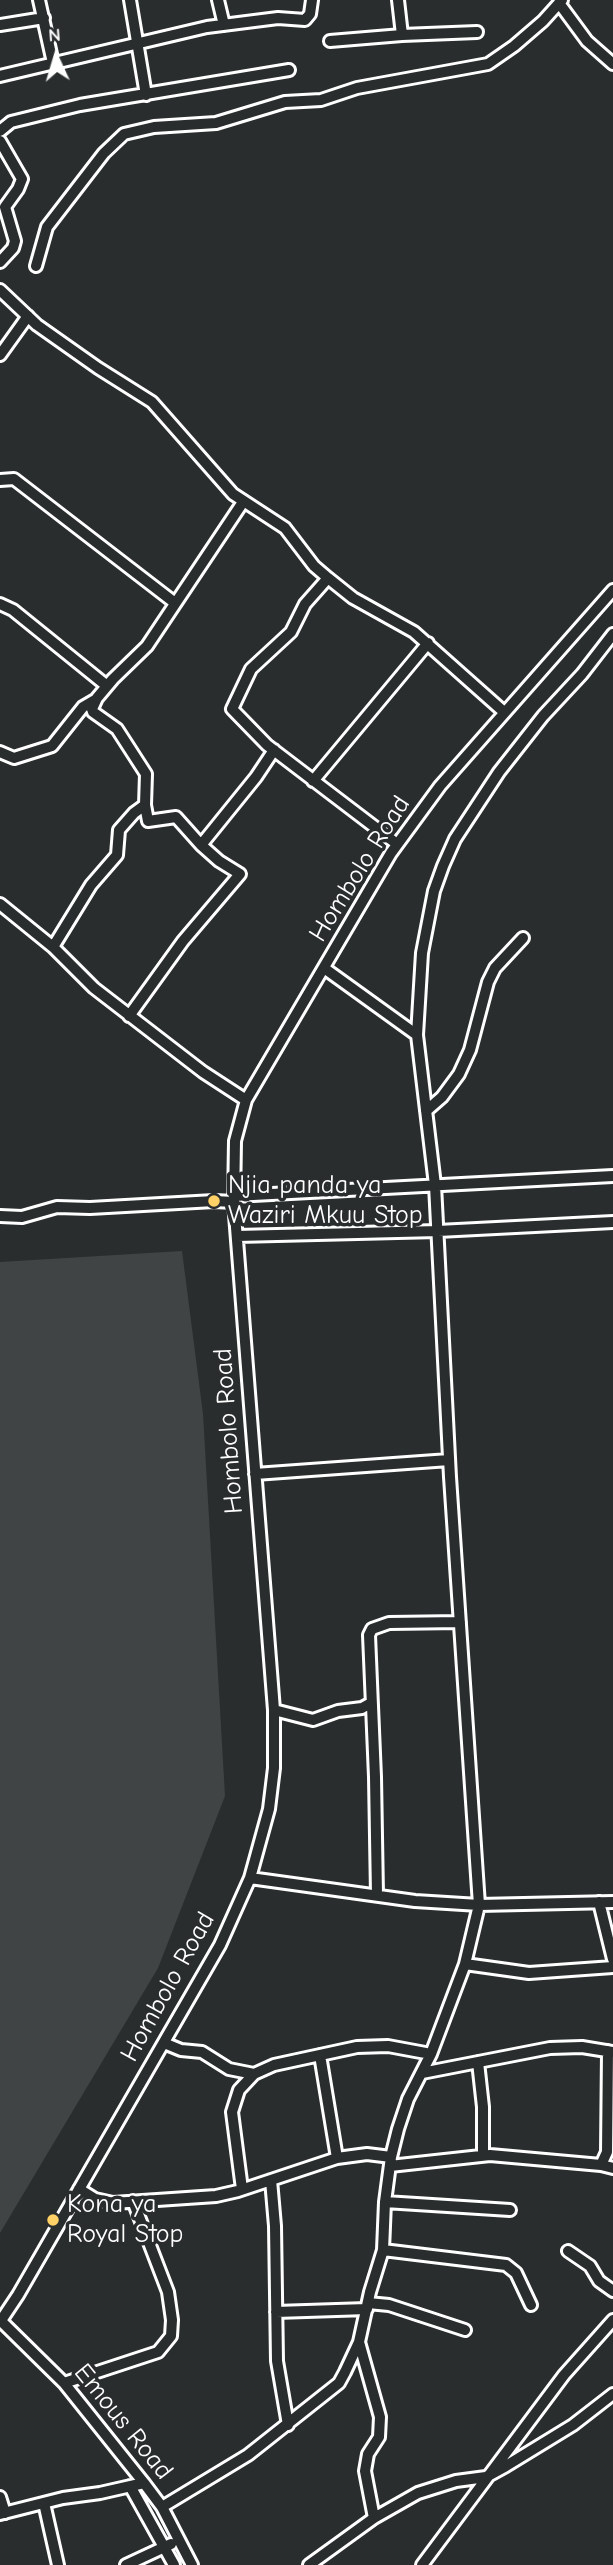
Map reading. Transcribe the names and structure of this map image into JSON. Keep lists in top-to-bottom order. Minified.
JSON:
{"streets":{"street":["Hombolo Road","Emous Road"]},"crossings":[["Hombolo Road","Emous Road"]],"places":["Njia panda ya Waziri Mkuu Stop","Kona ya Royal Stop"],"north":"top"}
